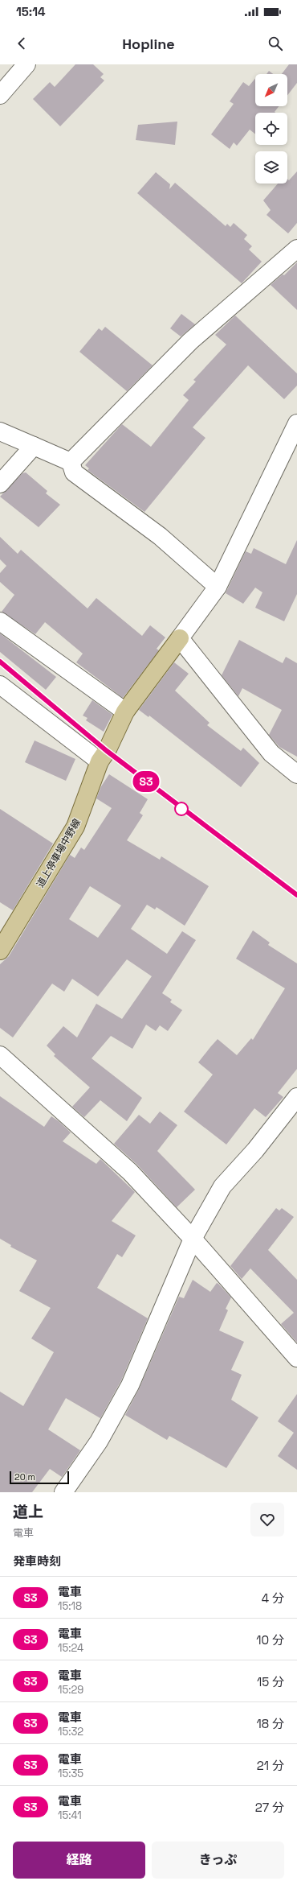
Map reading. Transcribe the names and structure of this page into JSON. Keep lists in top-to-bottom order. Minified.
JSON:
{"streets":{"main road":["道上停車場中野線"]},"scale_bar":"20 m","north":"bottom left","page":{"status":"15:14","header":"Hopline","on_map":"S3","scale":"20 m","heading":[["道上","電車"],"発車時刻"],"list":[{"mark":"S3","name":"電車","note":"15:18","value":"4 分"},{"mark":"S3","name":"電車","note":"15:24","value":"10 分"},{"mark":"S3","name":"電車","note":"15:29","value":"15 分"},{"mark":"S3","name":"電車","note":"15:32","value":"18 分"},{"mark":"S3","name":"電車","note":"15:35","value":"21 分"},{"mark":"S3","name":"電車","note":"15:41","value":"27 分"}],"buttons":["経路","きっぷ"]}}
